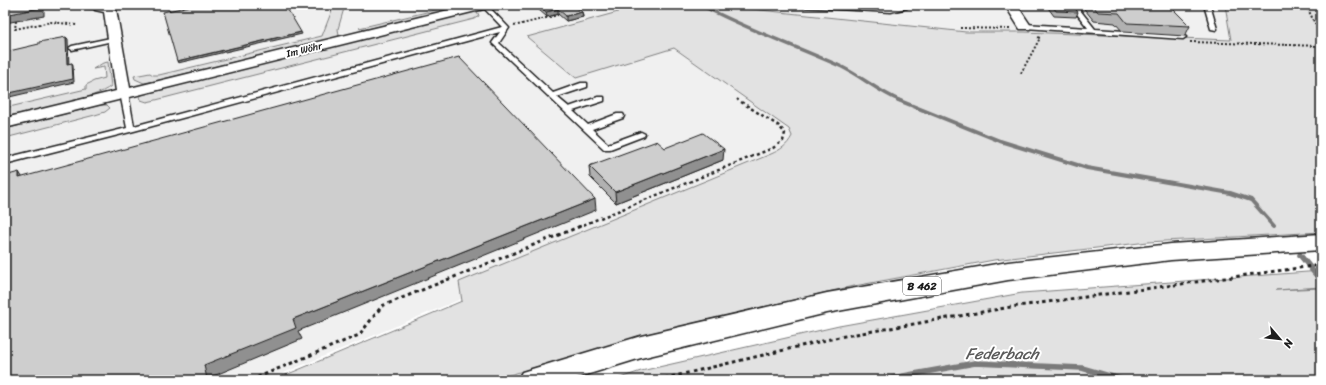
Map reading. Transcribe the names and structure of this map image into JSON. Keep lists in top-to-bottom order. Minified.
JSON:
{"streets":{"main road":["B 462"],"street":["Im Wöhr"]},"water":["Federbach"],"north":"bottom right"}
